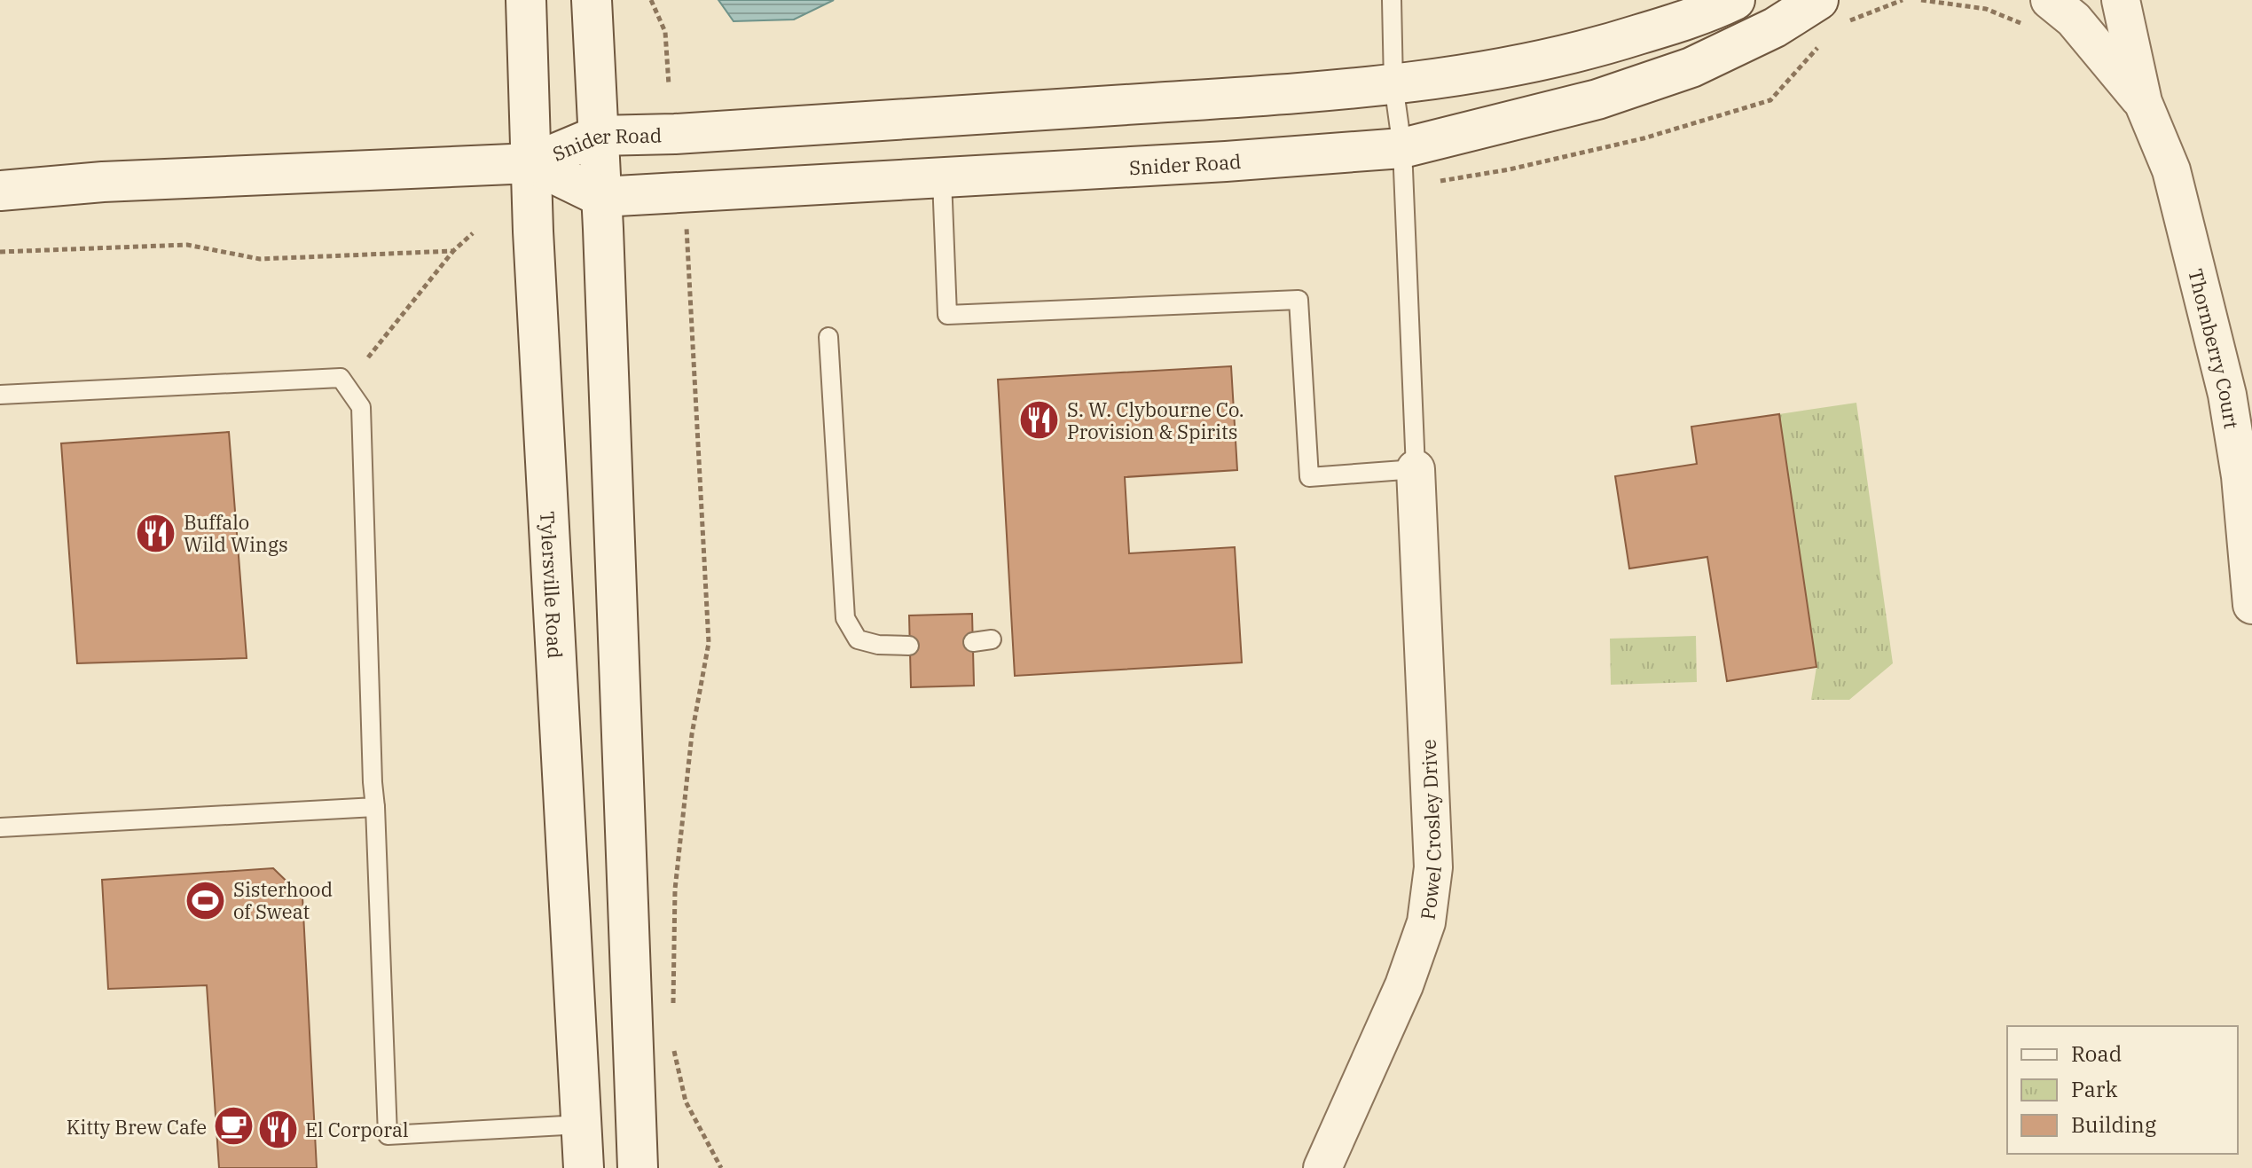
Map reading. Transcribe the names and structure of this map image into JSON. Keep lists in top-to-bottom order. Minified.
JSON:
{"streets":{"street":["Snider Road","Thornberry Court","Tylersville Road","Powel Crosley Drive"]},"crossings":[["Snider Road","Tylersville Road"]],"places":{"restaurant":["S. W. Clybourne Co. Provision & Spirits","Buffalo Wild Wings","El Corporal"],"sports":["Sisterhood of Sweat"],"cafe":["Kitty Brew Cafe"]},"legend":["Road","Park","Building"]}
